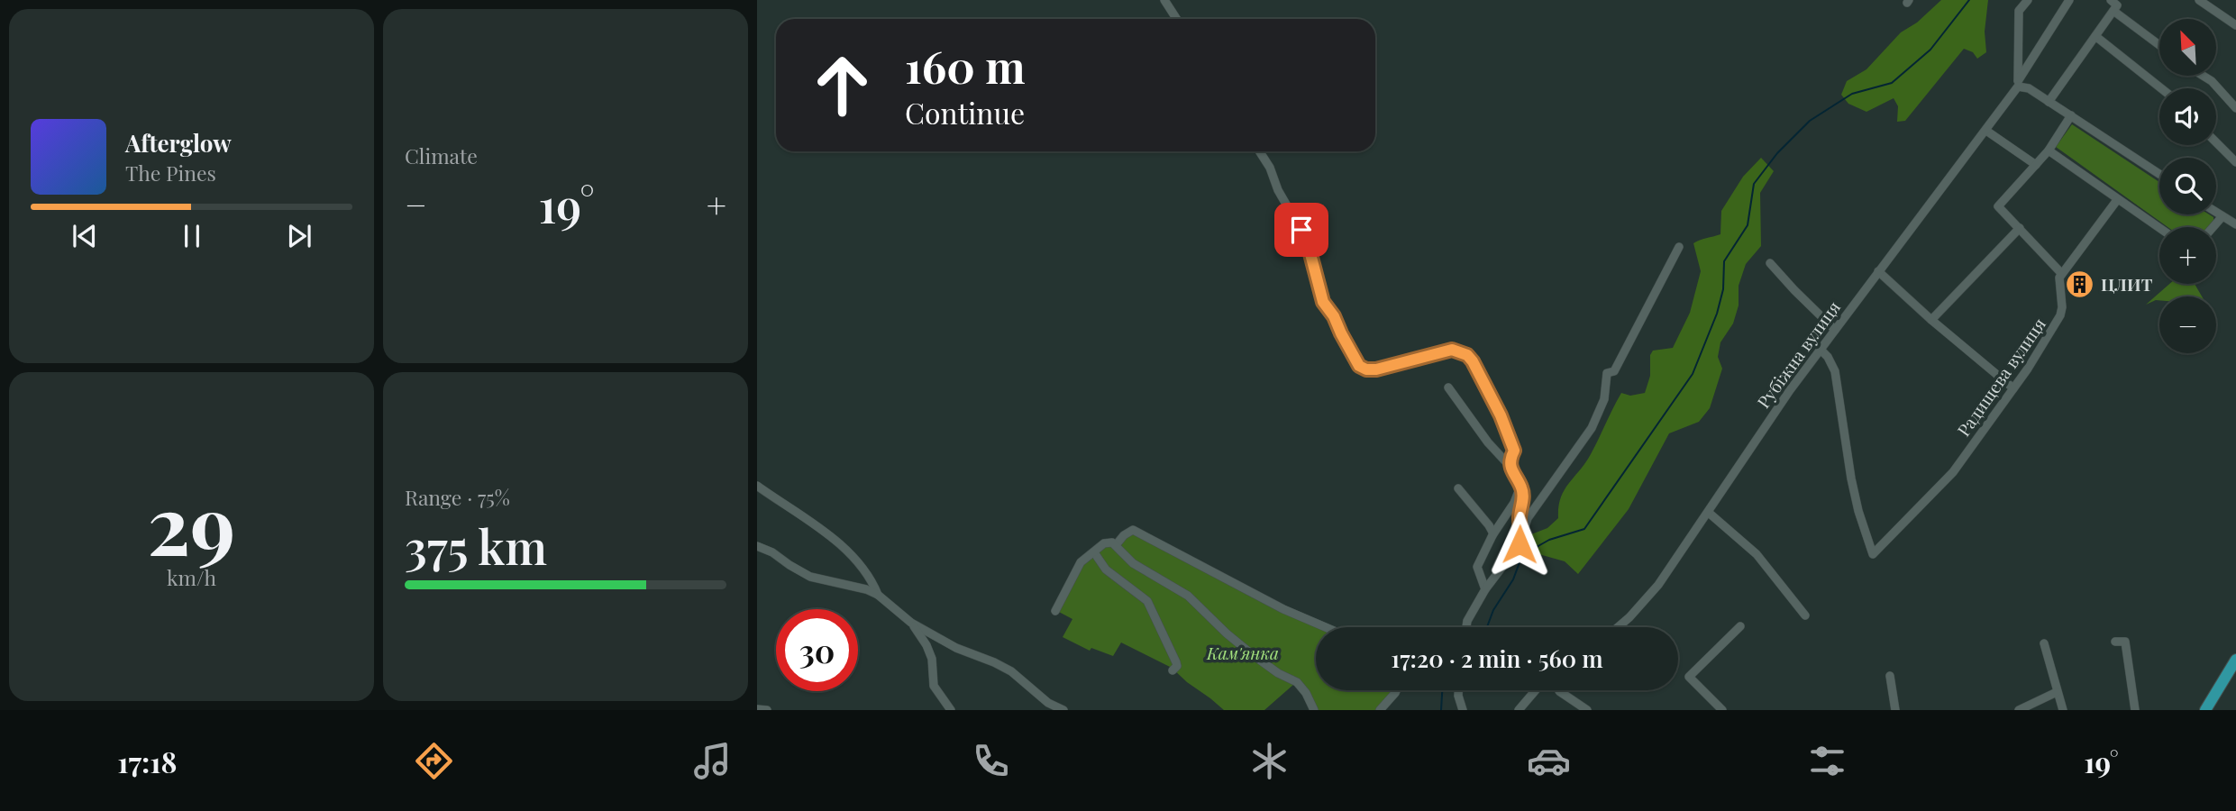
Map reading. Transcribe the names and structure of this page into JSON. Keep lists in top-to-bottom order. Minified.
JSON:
{"streets":{"street":["Рубіжна вулиця","Радищева вулиця"]},"crossings":[["Рубіжна вулиця","Радищева вулиця"]],"parks":["Кам'янка"],"places":{"building":["ЦЛИТ"]},"north":"top left","page":{"tile":["Climate",["29","km/h"],["Range · 75%","375 km"]],"map_buttons":["+","−"],"turn":["160 m","Continue"],"song":["Afterglow","The Pines"],"heat":["−","19°","+"],"limit":"30","trip":"17:20 · 2 min · 560 m","tabs":["17:18","19°"]}}
